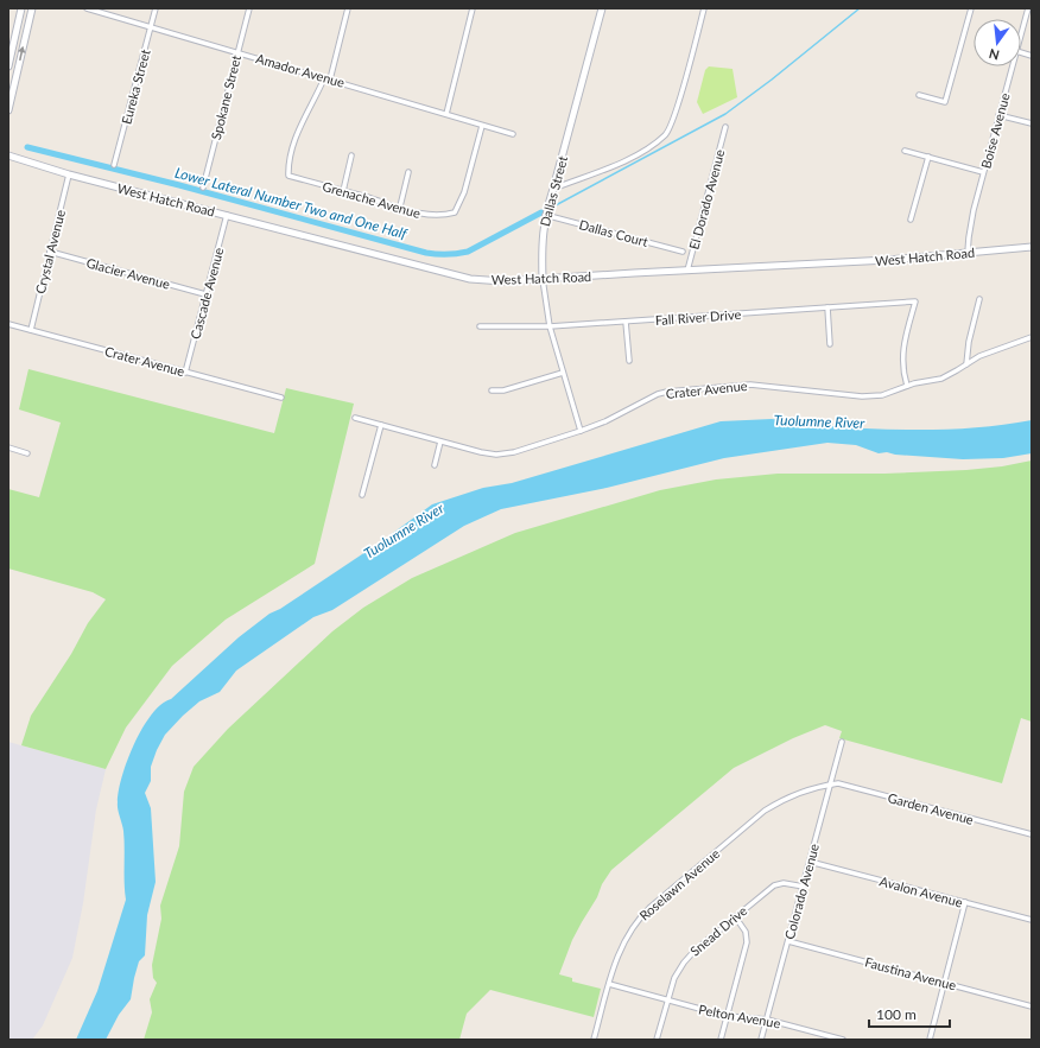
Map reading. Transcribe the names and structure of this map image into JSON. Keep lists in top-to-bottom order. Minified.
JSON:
{"streets":{"main road":["Dallas Street","West Hatch Road"],"street":["Amador Avenue","Eureka Street","Spokane Street","Boise Avenue","Grenache Avenue","El Dorado Avenue","Dallas Court","Crystal Avenue","Glacier Avenue","Cascade Avenue","Fall River Drive","Crater Avenue","Garden Avenue","Roselawn Avenue","Colorado Avenue","Avalon Avenue","Snead Drive","Faustina Avenue","Pelton Avenue"]},"crossings":[["Amador Avenue","Eureka Street"],["Amador Avenue","Spokane Street"],["Amador Avenue","Grenache Avenue"],["Boise Avenue","West Hatch Road"],["Dallas Street","West Hatch Road"],["Dallas Street","Dallas Court"],["Dallas Street","Fall River Drive"],["Dallas Street","Crater Avenue"],["West Hatch Road","El Dorado Avenue"],["West Hatch Road","Crystal Avenue"],["West Hatch Road","Cascade Avenue"],["Crystal Avenue","Glacier Avenue"],["Crystal Avenue","Crater Avenue"],["Glacier Avenue","Cascade Avenue"],["Cascade Avenue","Crater Avenue"],["Fall River Drive","Crater Avenue"],["Garden Avenue","Roselawn Avenue"],["Garden Avenue","Colorado Avenue"],["Roselawn Avenue","Colorado Avenue"],["Roselawn Avenue","Pelton Avenue"],["Colorado Avenue","Avalon Avenue"],["Colorado Avenue","Snead Drive"],["Colorado Avenue","Faustina Avenue"],["Colorado Avenue","Pelton Avenue"],["Snead Drive","Pelton Avenue"]],"water":["Lower Lateral Number Two and One Half","Tuolumne River"],"scale_bar":"100 m","north":"bottom"}
